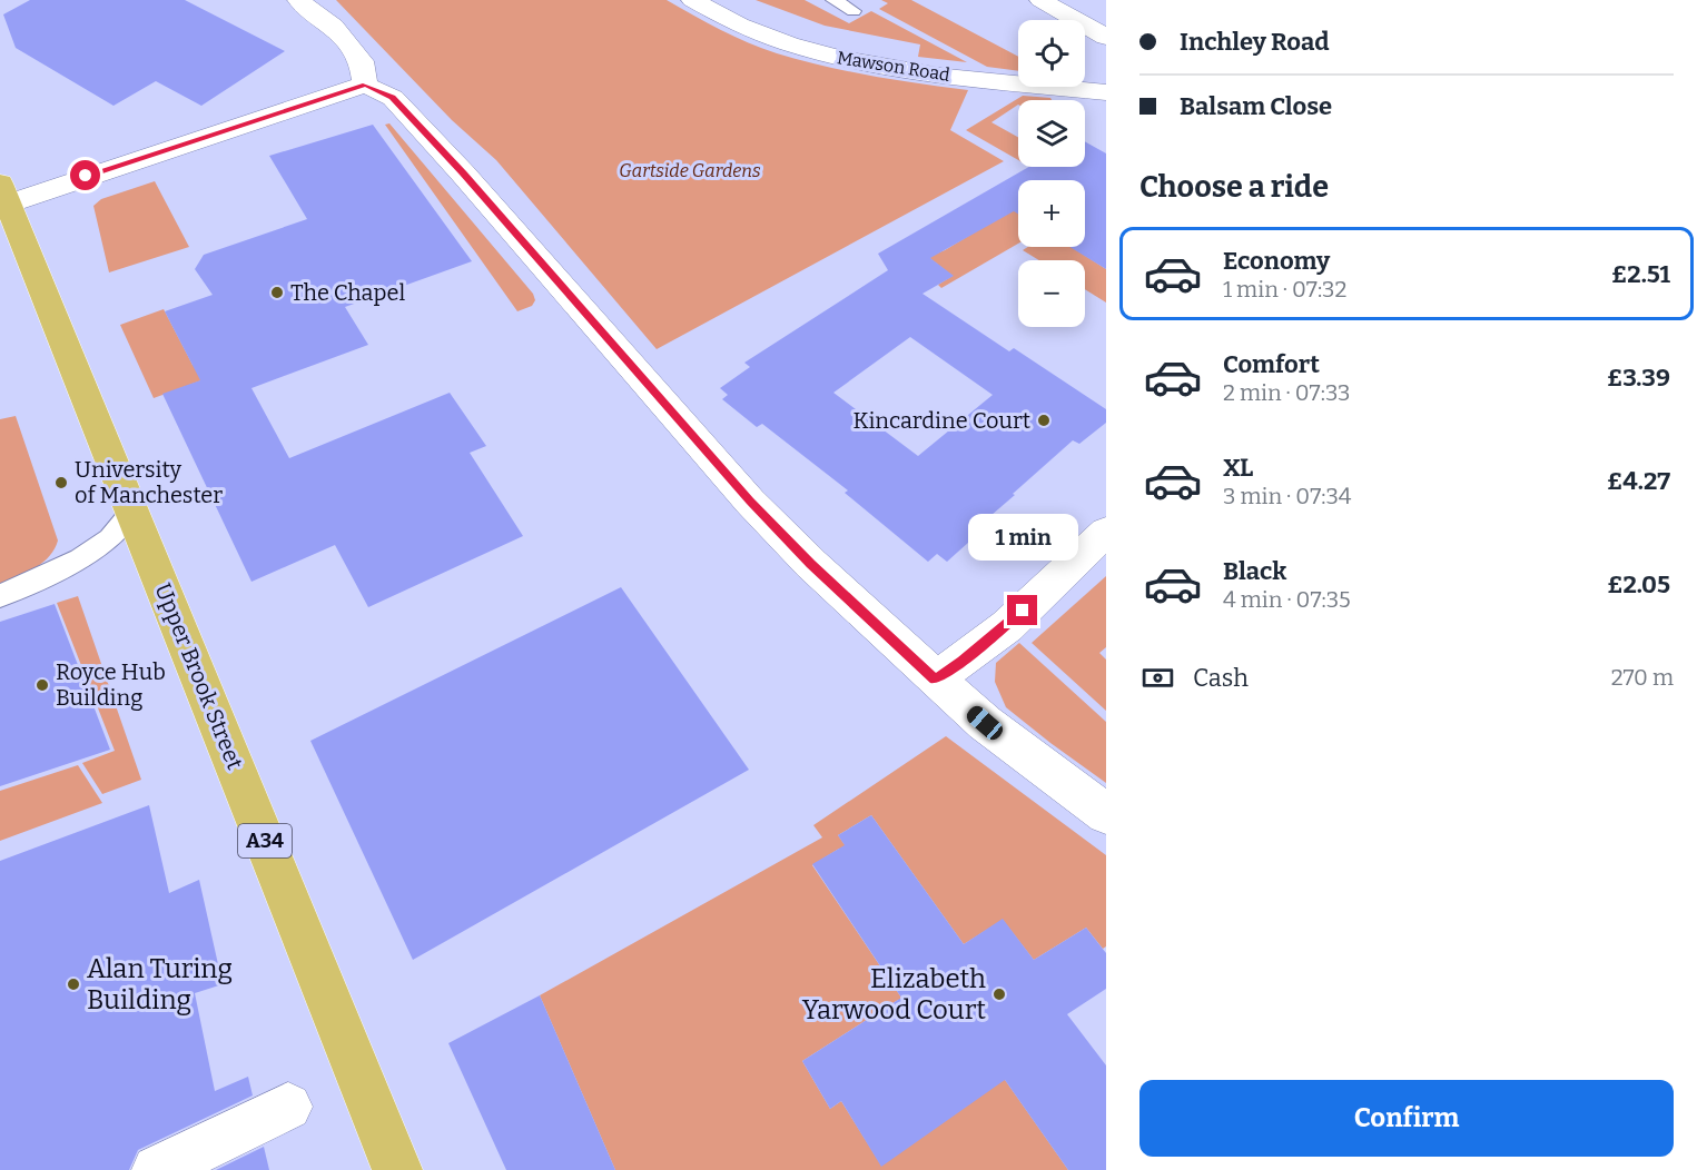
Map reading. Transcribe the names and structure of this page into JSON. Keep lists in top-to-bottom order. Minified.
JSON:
{"streets":{"highway":["Upper Brook Street","A34"],"street":["Mawson Road"]},"parks":["Gartside Gardens"],"places":["The Chapel","Kincardine Court","University of Manchester","Royce Hub Building","Alan Turing Building","Elizabeth Yarwood Court"],"page":{"banner":["Inchley Road","Balsam Close"],"map_buttons":["+","−"],"heading":"Choose a ride","list":[{"name":"Economy","note":"1 min · 07:32","value":"£2.51"},{"name":"Comfort","note":"2 min · 07:33","value":"£3.39"},{"name":"XL","note":"3 min · 07:34","value":"£4.27"},{"name":"Black","note":"4 min · 07:35","value":"£2.05"}],"bubble":"1 min","pay":["Cash","270 m"],"buttons":"Confirm"}}
